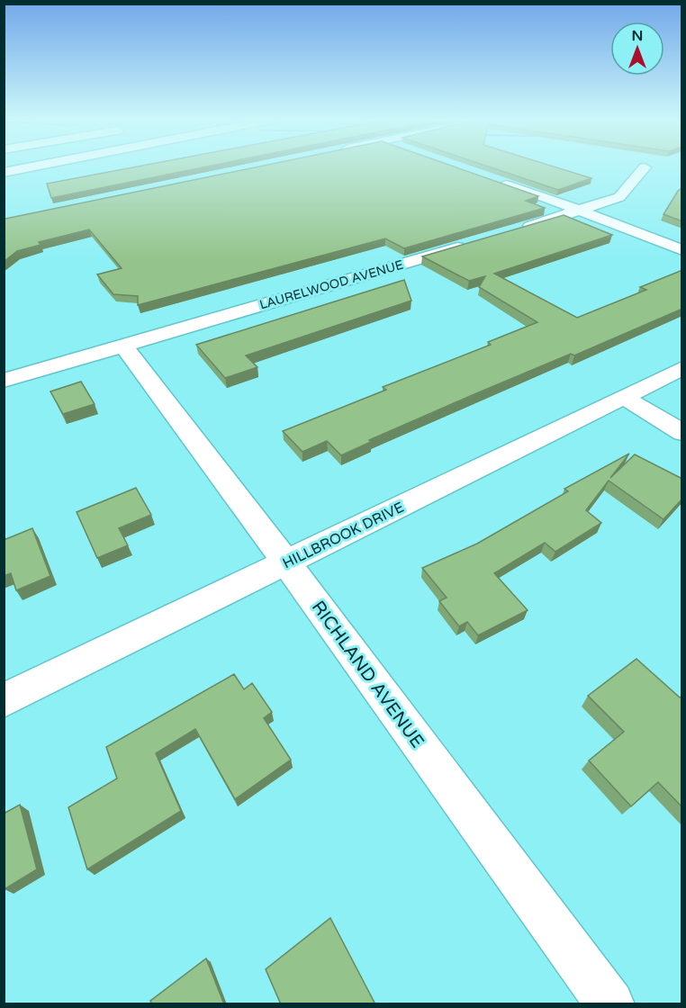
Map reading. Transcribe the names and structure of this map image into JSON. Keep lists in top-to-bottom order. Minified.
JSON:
{"streets":{"street":["LAURELWOOD AVENUE","HILLBROOK DRIVE","RICHLAND AVENUE"]},"crossings":[["LAURELWOOD AVENUE","RICHLAND AVENUE"],["HILLBROOK DRIVE","RICHLAND AVENUE"]],"north":"top"}
